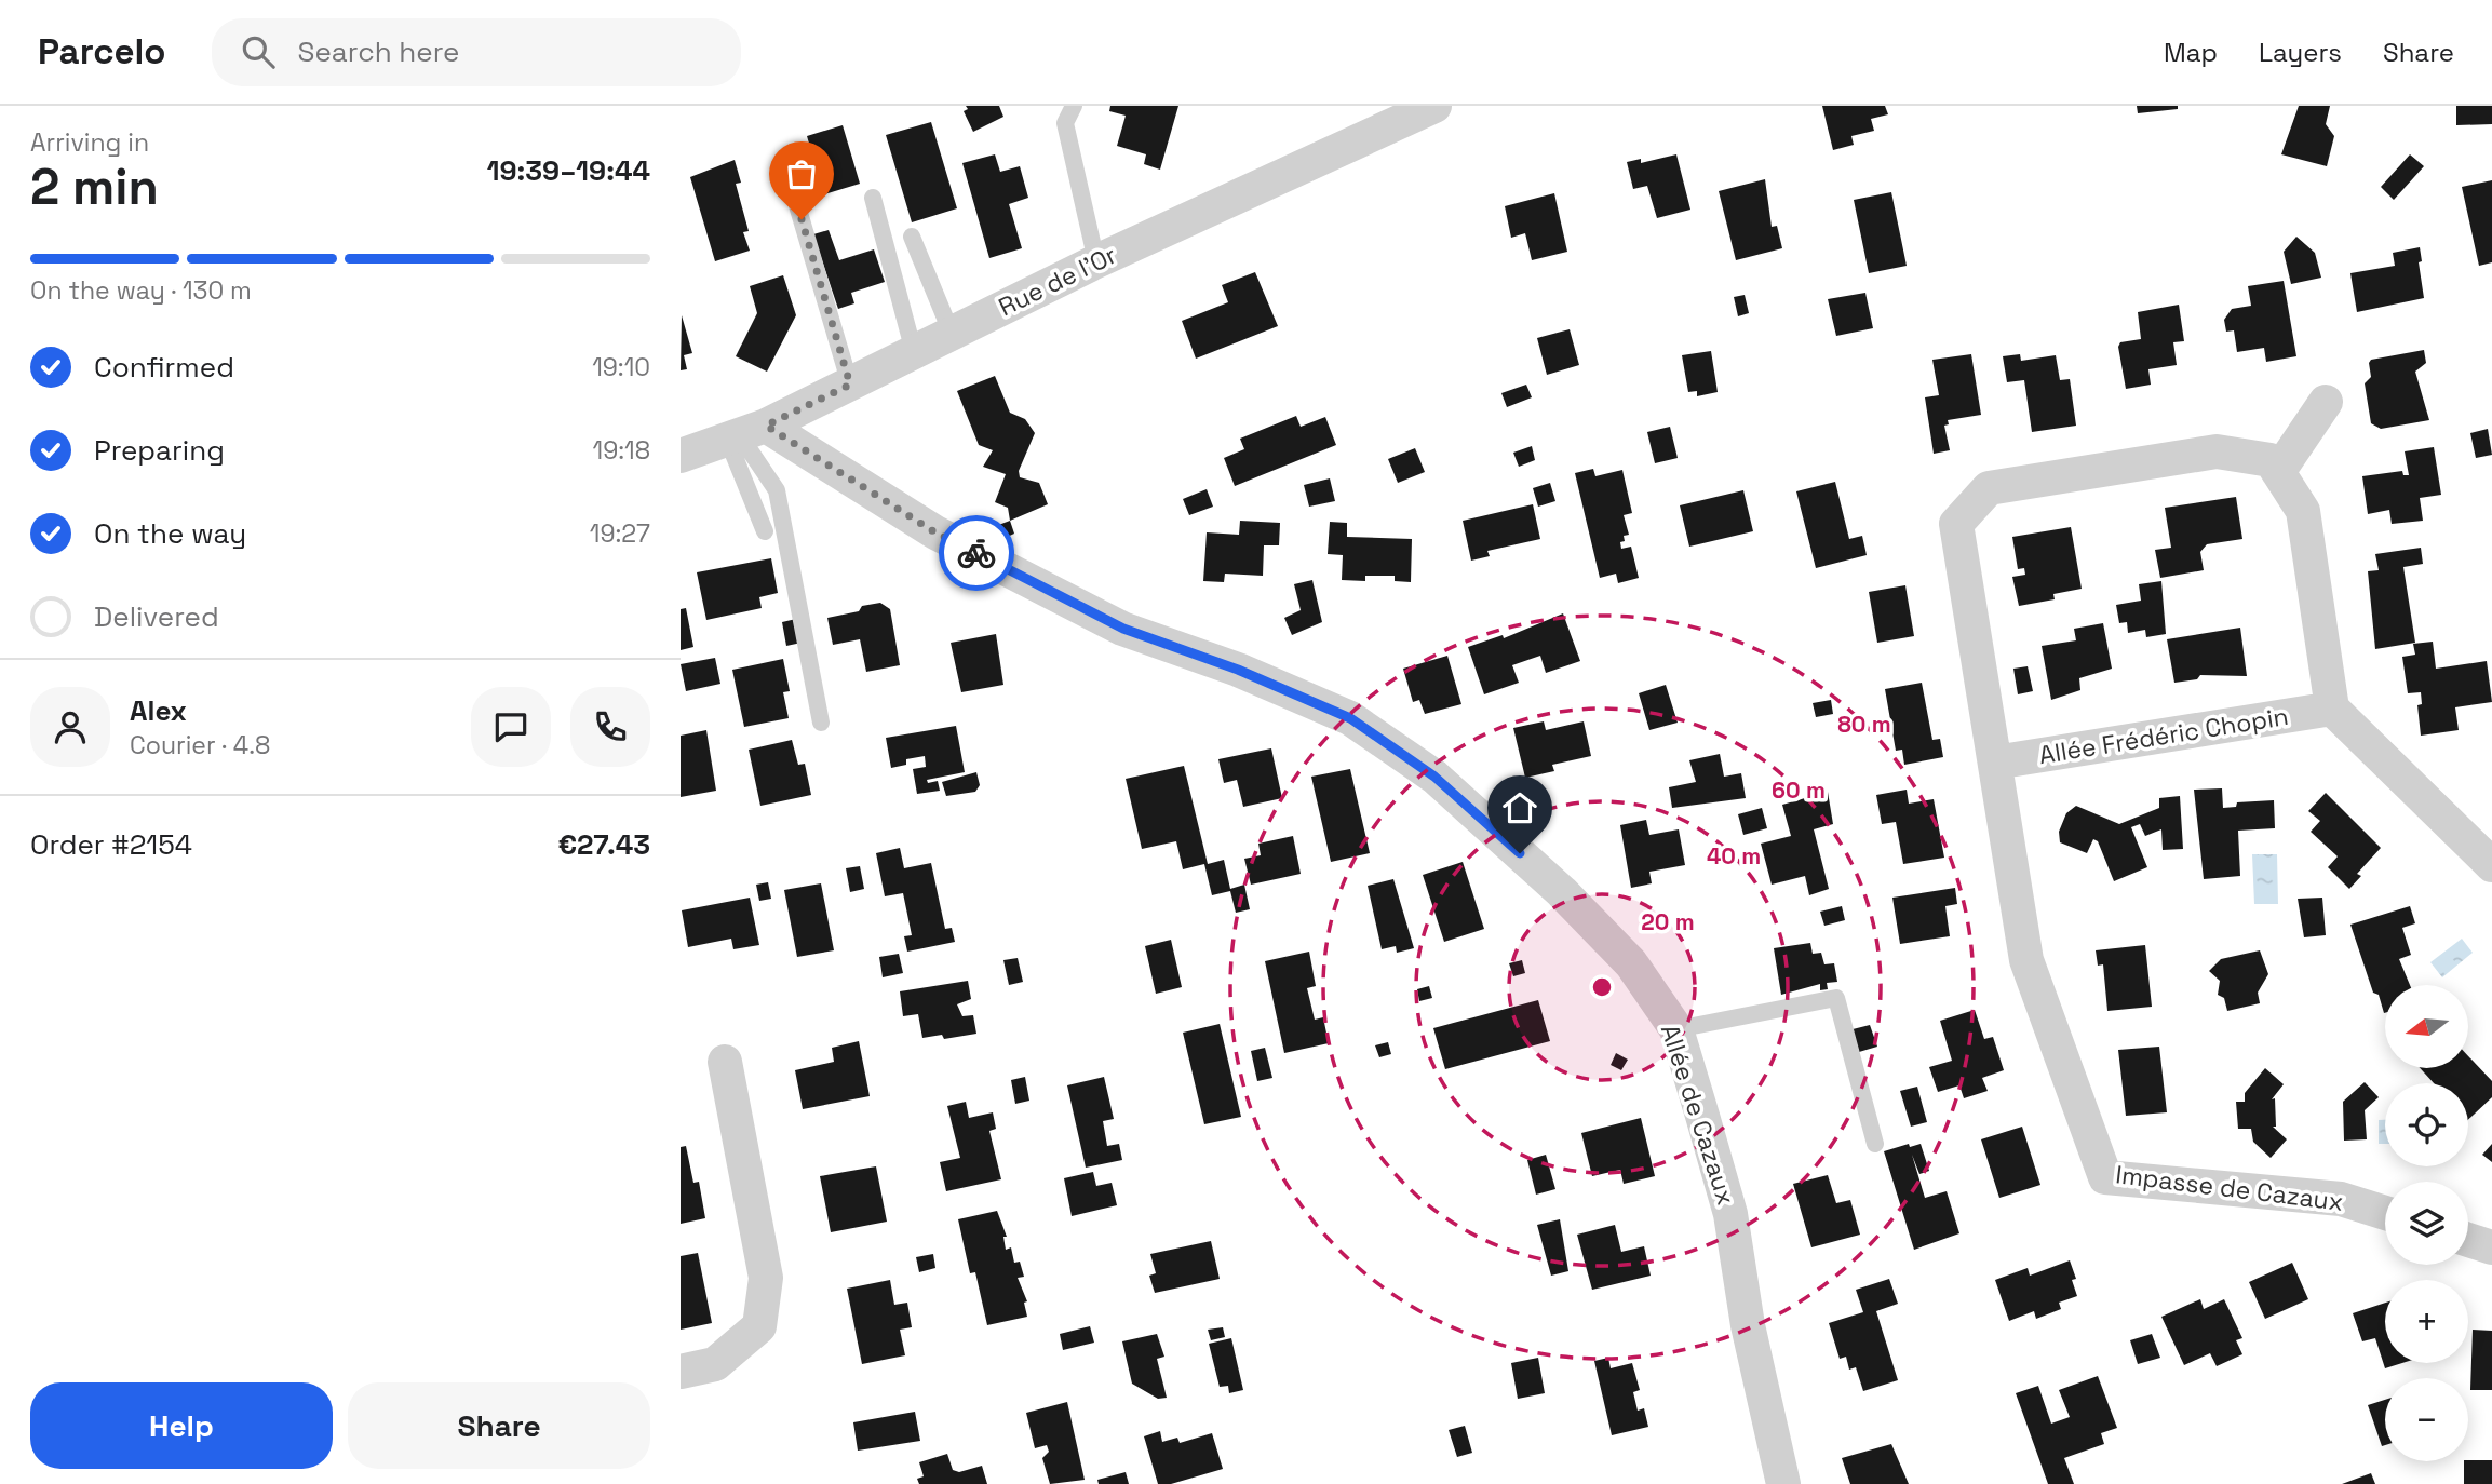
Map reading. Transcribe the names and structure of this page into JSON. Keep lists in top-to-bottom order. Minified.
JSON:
{"streets":{"street":["Rue de l'Or","Allée Frédéric Chopin","Allée de Cazaux","Impasse de Cazaux"]},"crossings":[["Rue de l'Or","Allée de Cazaux"],["Allée Frédéric Chopin","Impasse de Cazaux"]],"north":"left","page":{"header":"Parcelo","search":"Search here","nav":["Map","Layers","Share"],"heading":["2 min","Arriving in","19:39–19:44"],"panel":["Alex","Courier · 4.8","Order #2154","€27.43"],"bar":"On the way · 130 m","list":[["Confirmed","19:10"],["Preparing","19:18"],["On the way","19:27"],"Delivered"],"map_buttons":["+","−"],"buttons":["Help","Share"]},"rings":["80 m","60 m","40 m","20 m"]}
